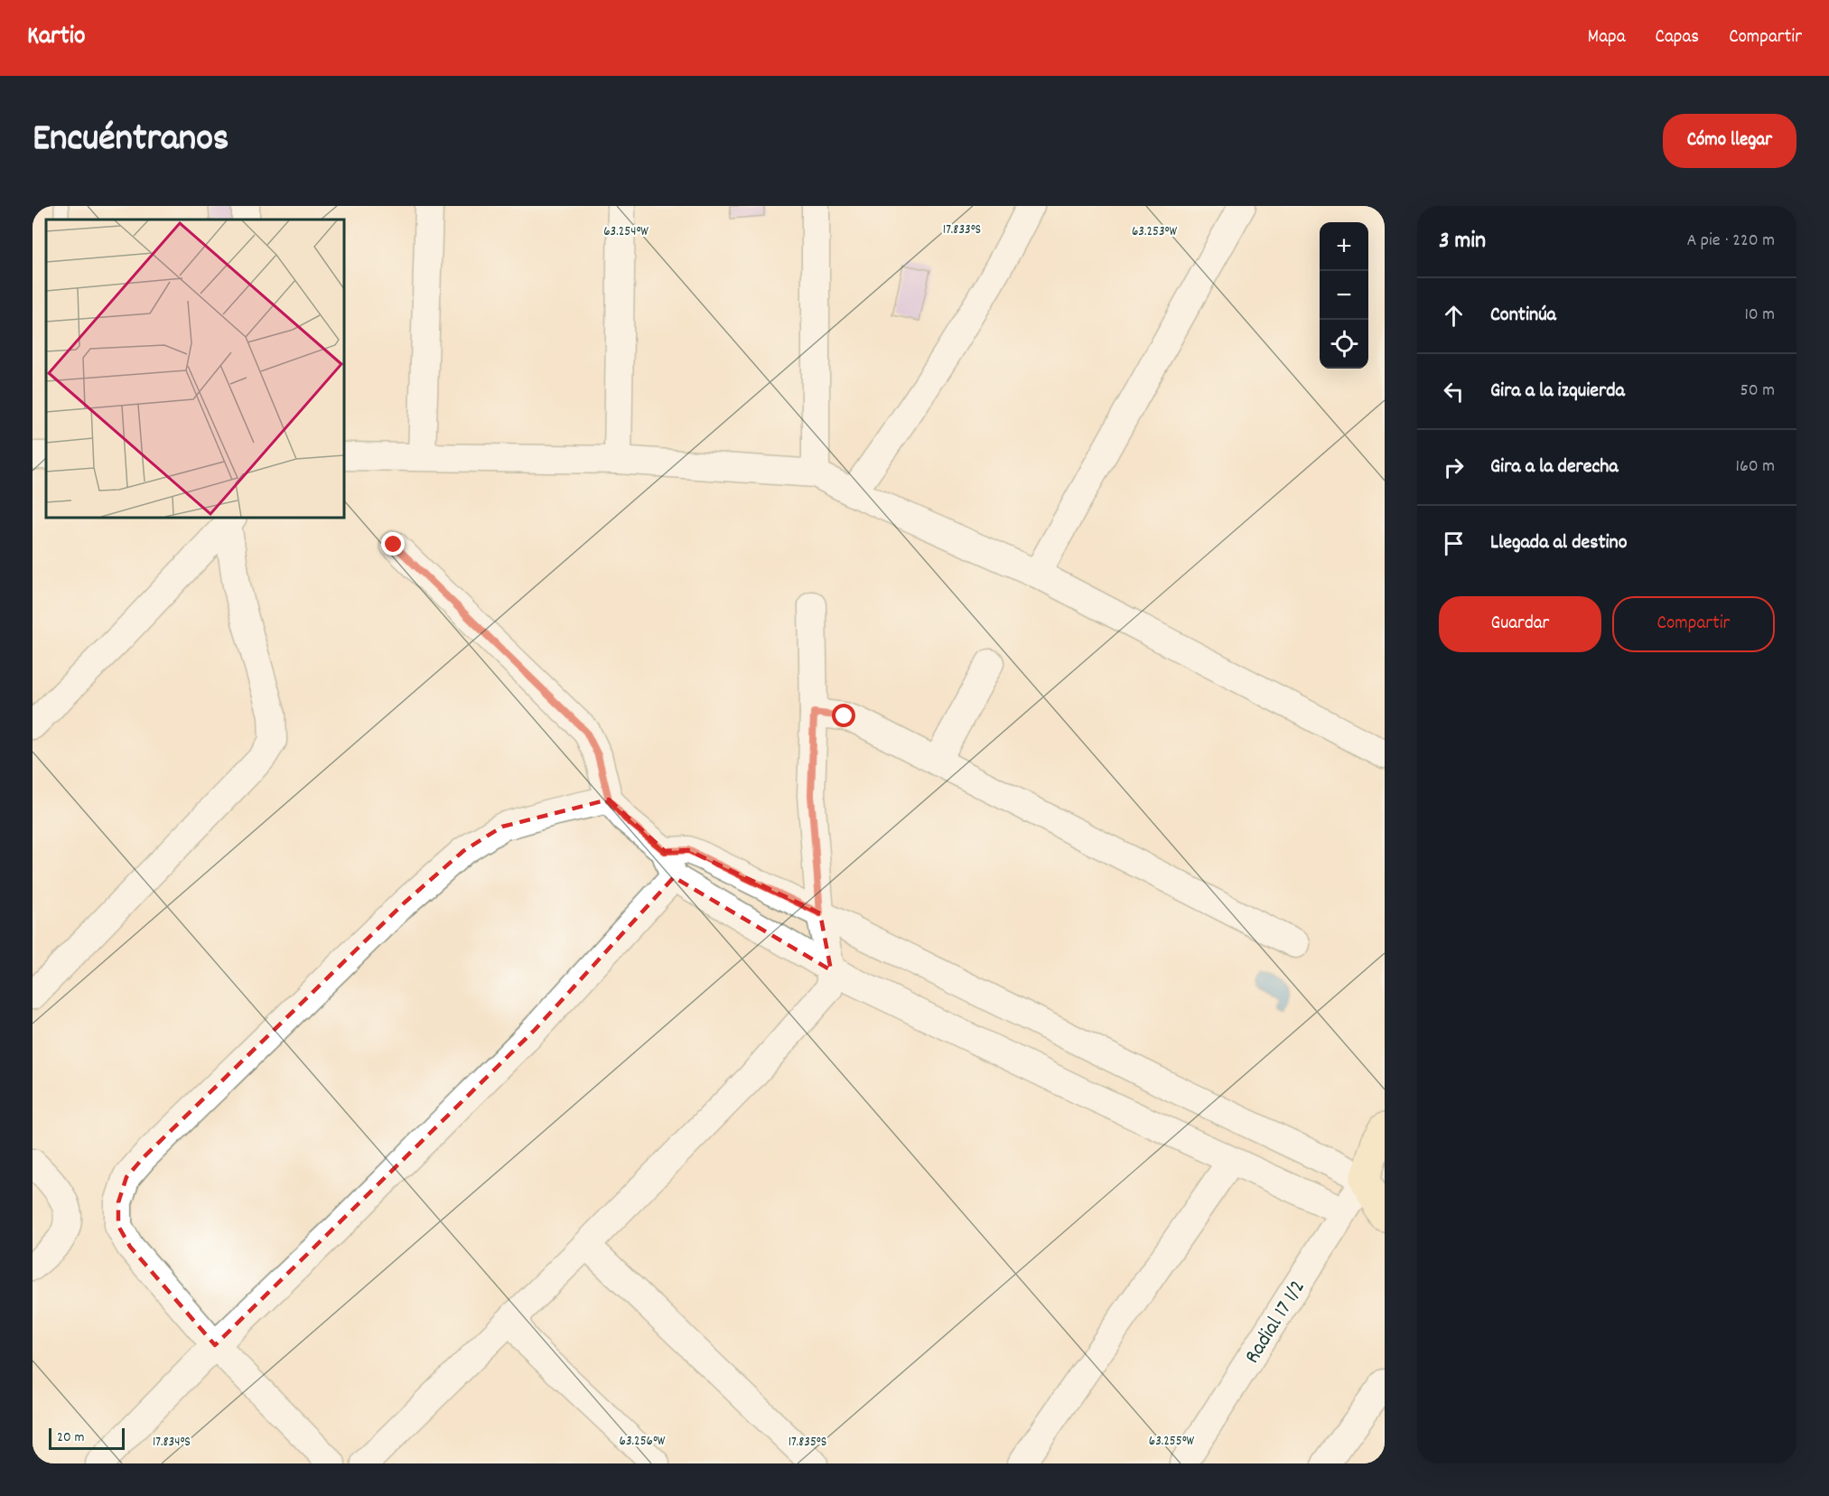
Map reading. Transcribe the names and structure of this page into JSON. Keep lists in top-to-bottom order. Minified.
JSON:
{"streets":{"street":["Radial 17 1/2"]},"scale_bar":"20 m","page":{"header":"Kartio","nav":["Mapa","Capas","Compartir"],"title":"Encuéntranos","buttons":["Cómo llegar",["Guardar","Compartir"]],"heading":["3 min","A pie · 220 m"],"map_buttons":["+","−"],"list":[["Continúa","10 m"],["Gira a la izquierda","50 m"],["Gira a la derecha","160 m"],"Llegada al destino"],"scale":"20 m"},"coordinates":["17.833°S","63.254°W","63.253°W","63.256°W","63.255°W","17.834°S","17.835°S"]}
